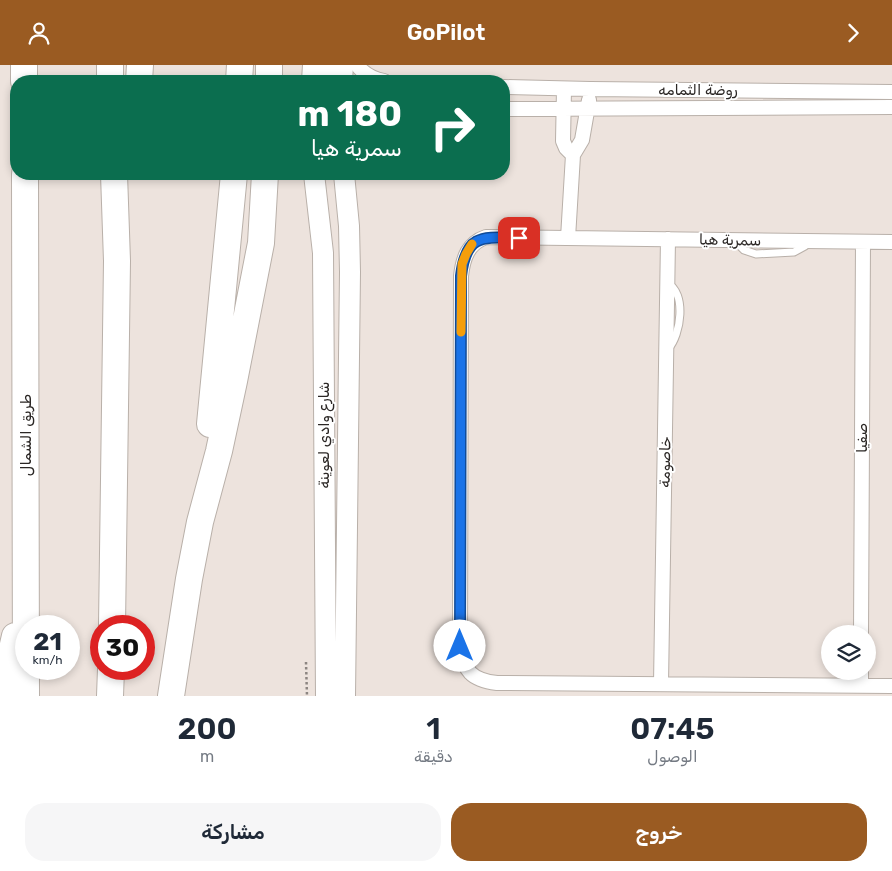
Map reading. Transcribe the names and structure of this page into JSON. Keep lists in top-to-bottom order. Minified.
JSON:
{"streets":{"highway":["طريق الشمال"],"main road":["شارع وادي لعوينة"],"street":["روضة الثمامه","سمرية هيا","صفيا","خاصومة"]},"crossings":[["سمرية هيا","صفيا"],["سمرية هيا","خاصومة"]],"page":{"header":"GoPilot","turn":["180 m","سمرية هيا"],"speed":"21 km/h","limit":"30","eta":["07:45","الوصول","1","دقيقة","200","m"],"buttons":["خروج","مشاركة"]}}
